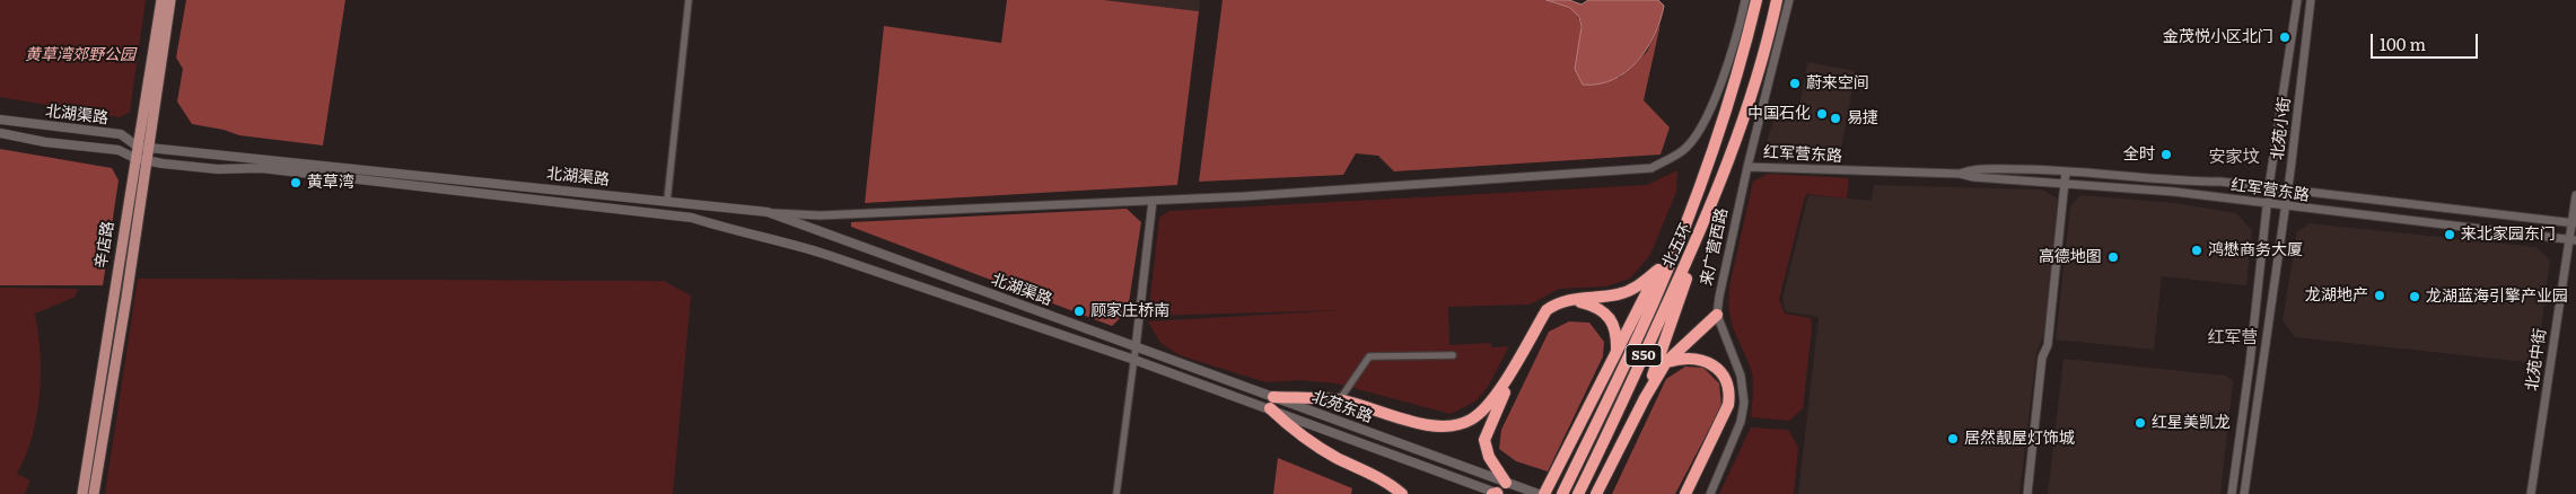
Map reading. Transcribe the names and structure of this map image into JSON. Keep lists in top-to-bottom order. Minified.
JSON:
{"streets":{"highway":["北五环","S50"],"main road":["北湖渠路","辛店路","北苑东路"],"street":["北苑小街","红军营东路","来广营西路","北苑中街"]},"crossings":[["北湖渠路","辛店路"],["北湖渠路","北苑东路"],["北苑小街","红军营东路"],["红军营东路","来广营西路"],["红军营东路","北苑中街"]],"districts":["安家坟","红军营"],"parks":["黄草湾郊野公园"],"places":["金茂悦小区北门","蔚来空间","中国石化","易捷","全时","黄草湾","来北家园东门","鸿懋商务大厦","高德地图","龙湖地产","龙湖蓝海引擎产业园","顾家庄桥南","红星美凯龙","居然靓屋灯饰城"],"scale_bar":"100 m"}
